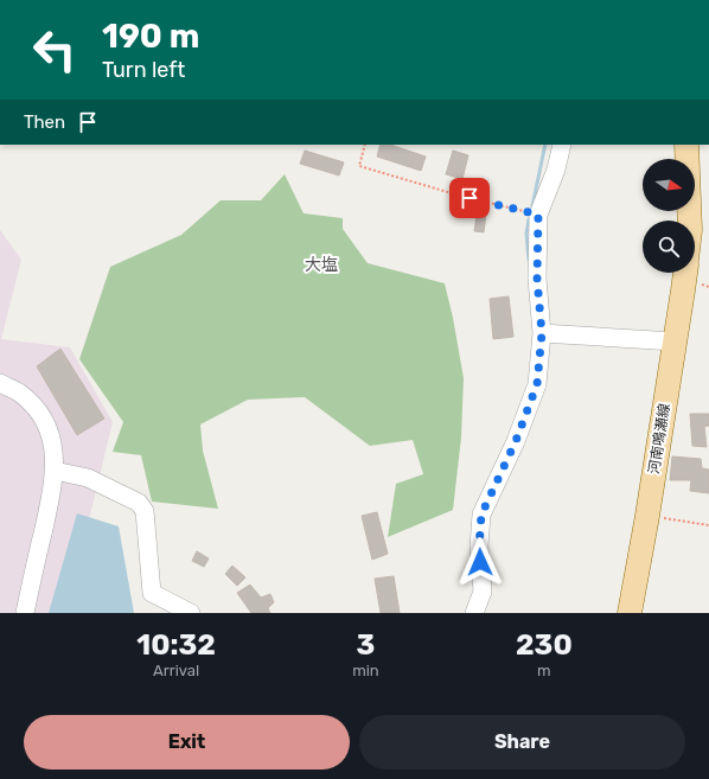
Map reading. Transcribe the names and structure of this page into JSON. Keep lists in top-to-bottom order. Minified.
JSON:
{"streets":{"main road":["河南鳴瀬線"]},"districts":["大塩"],"north":"right","page":{"turn":["190 m","Turn left"],"then":"Then","eta":["10:32","Arrival","3","min","230","m"],"buttons":["Exit","Share"]}}
